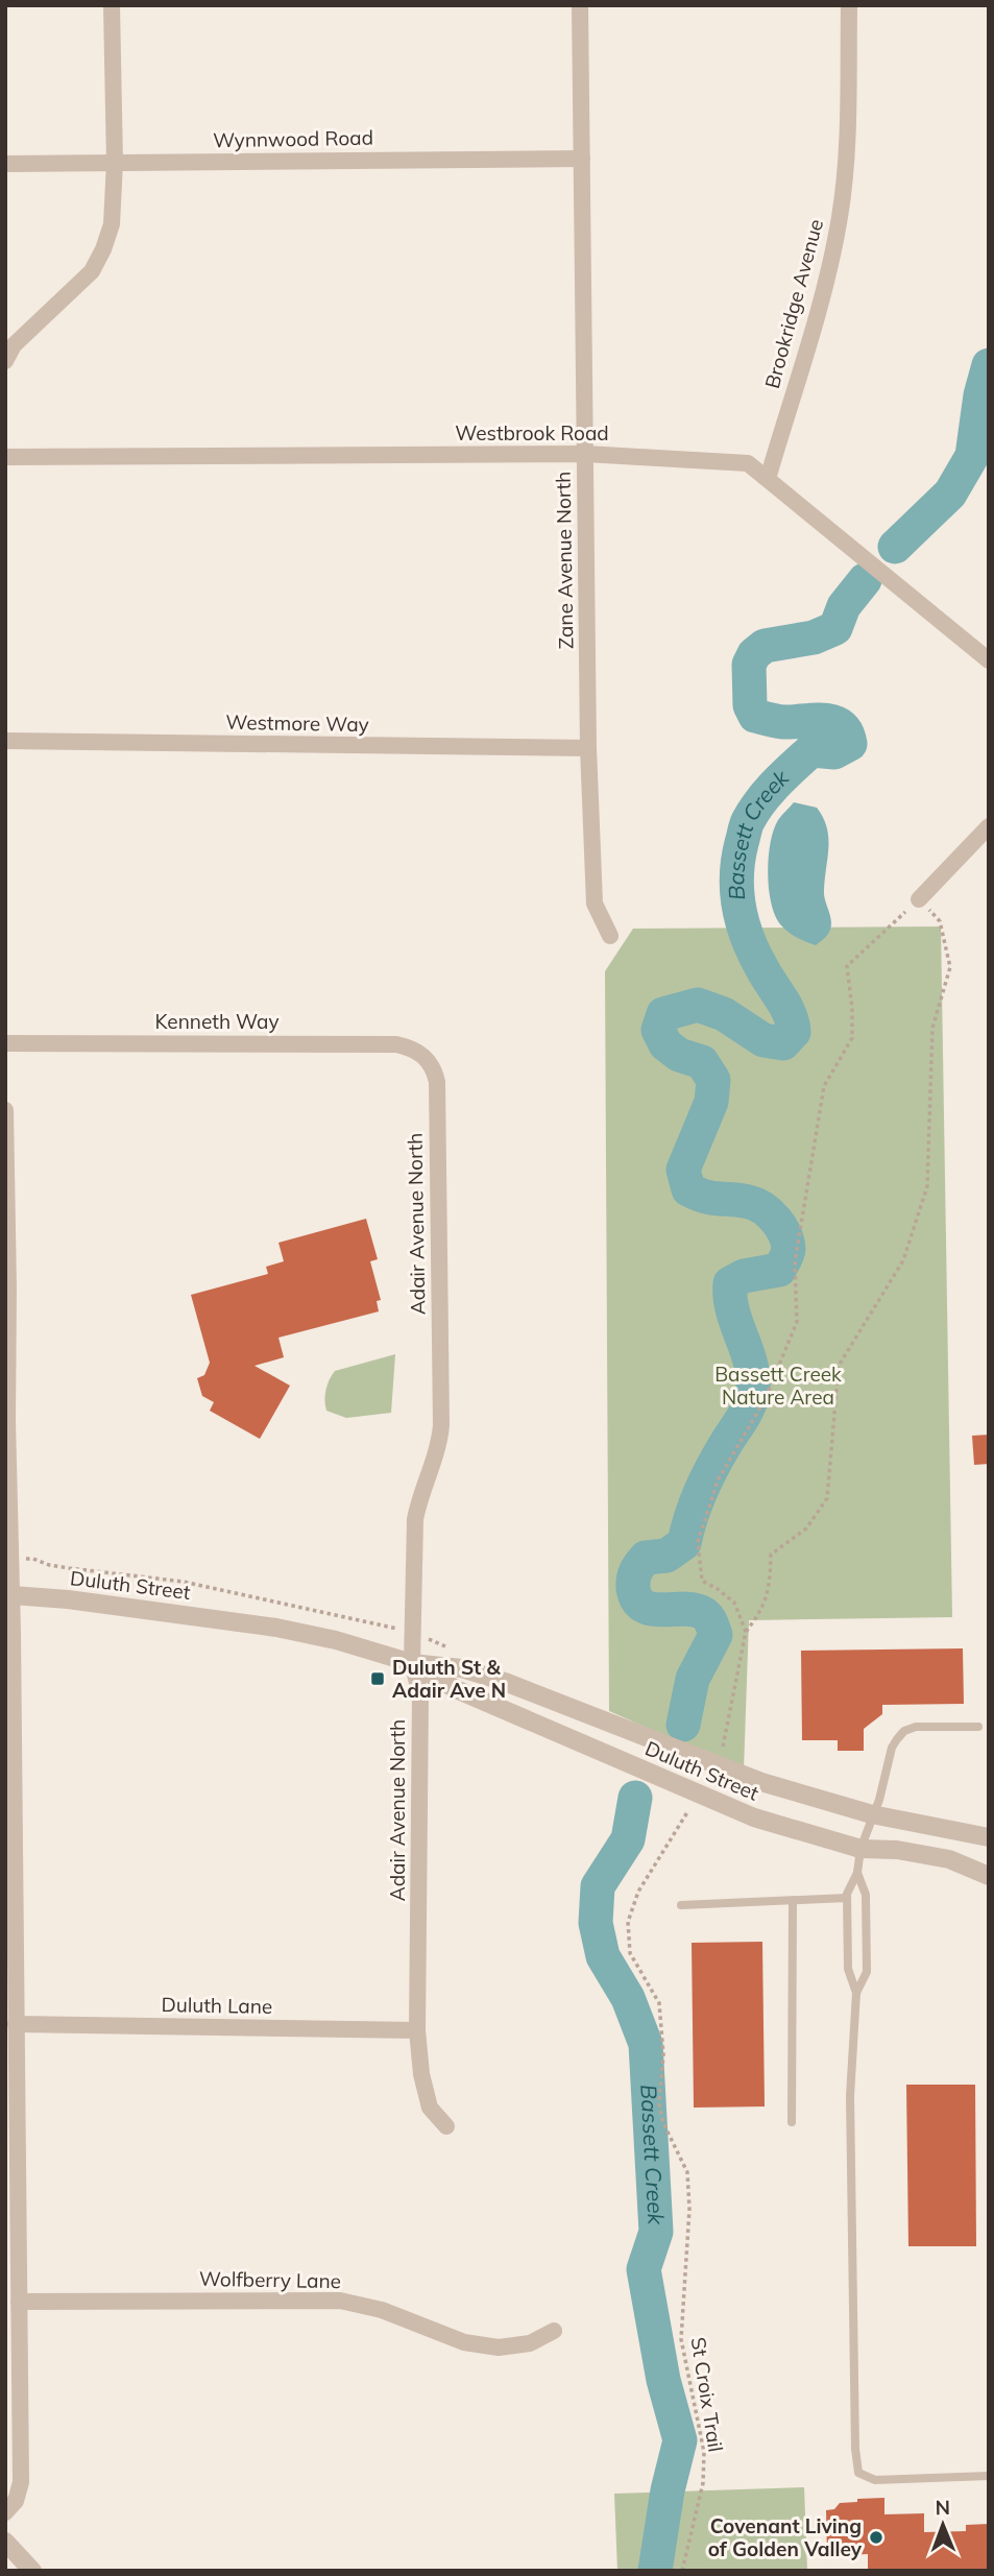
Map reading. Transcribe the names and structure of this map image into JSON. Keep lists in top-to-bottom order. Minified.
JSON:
{"streets":{"street":["Wynnwood Road","Brookridge Avenue","Westbrook Road","Zane Avenue North","Westmore Way","Kenneth Way","Adair Avenue North","Duluth Street","Duluth Lane","Wolfberry Lane"],"path":["St Croix Trail"]},"crossings":[["Wynnwood Road","Zane Avenue North"],["Brookridge Avenue","Westbrook Road"],["Westbrook Road","Zane Avenue North"],["Zane Avenue North","Westmore Way"],["Kenneth Way","Adair Avenue North"],["Adair Avenue North","Duluth Street"],["Adair Avenue North","Duluth Lane"]],"water":["Bassett Creek"],"parks":["Bassett Creek Nature Area"],"places":{"transit":["Duluth St & Adair Ave N"],"other":["Covenant Living of Golden Valley"]},"north":"top"}
